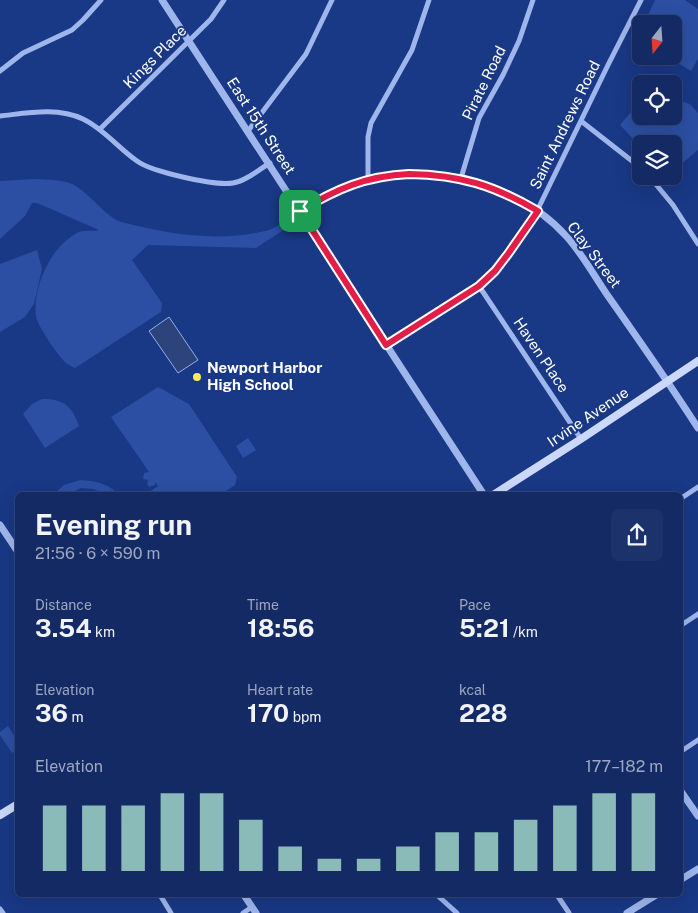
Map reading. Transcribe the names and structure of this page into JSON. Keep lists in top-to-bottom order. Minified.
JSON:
{"streets":{"main road":["Irvine Avenue"],"street":["Kings Place","Pirate Road","Saint Andrews Road","East 15th Street","Clay Street","Haven Place"]},"crossings":[["Kings Place","East 15th Street"],["Pirate Road","Clay Street"],["Saint Andrews Road","East 15th Street"],["Saint Andrews Road","Clay Street"],["Saint Andrews Road","Haven Place"],["East 15th Street","Clay Street"],["Clay Street","Irvine Avenue"],["Haven Place","Irvine Avenue"]],"places":["Newport Harbor High School"],"north":"bottom","page":{"heading":["Evening run","21:56 · 6 × 590 m"],"stats":[["Distance","3.54 km"],["Time","18:56"],["Pace","5:21 /km"],["Elevation","36 m"],["Heart rate","170 bpm"],["kcal","228"]],"chart":["Elevation","177–182 m"]}}
